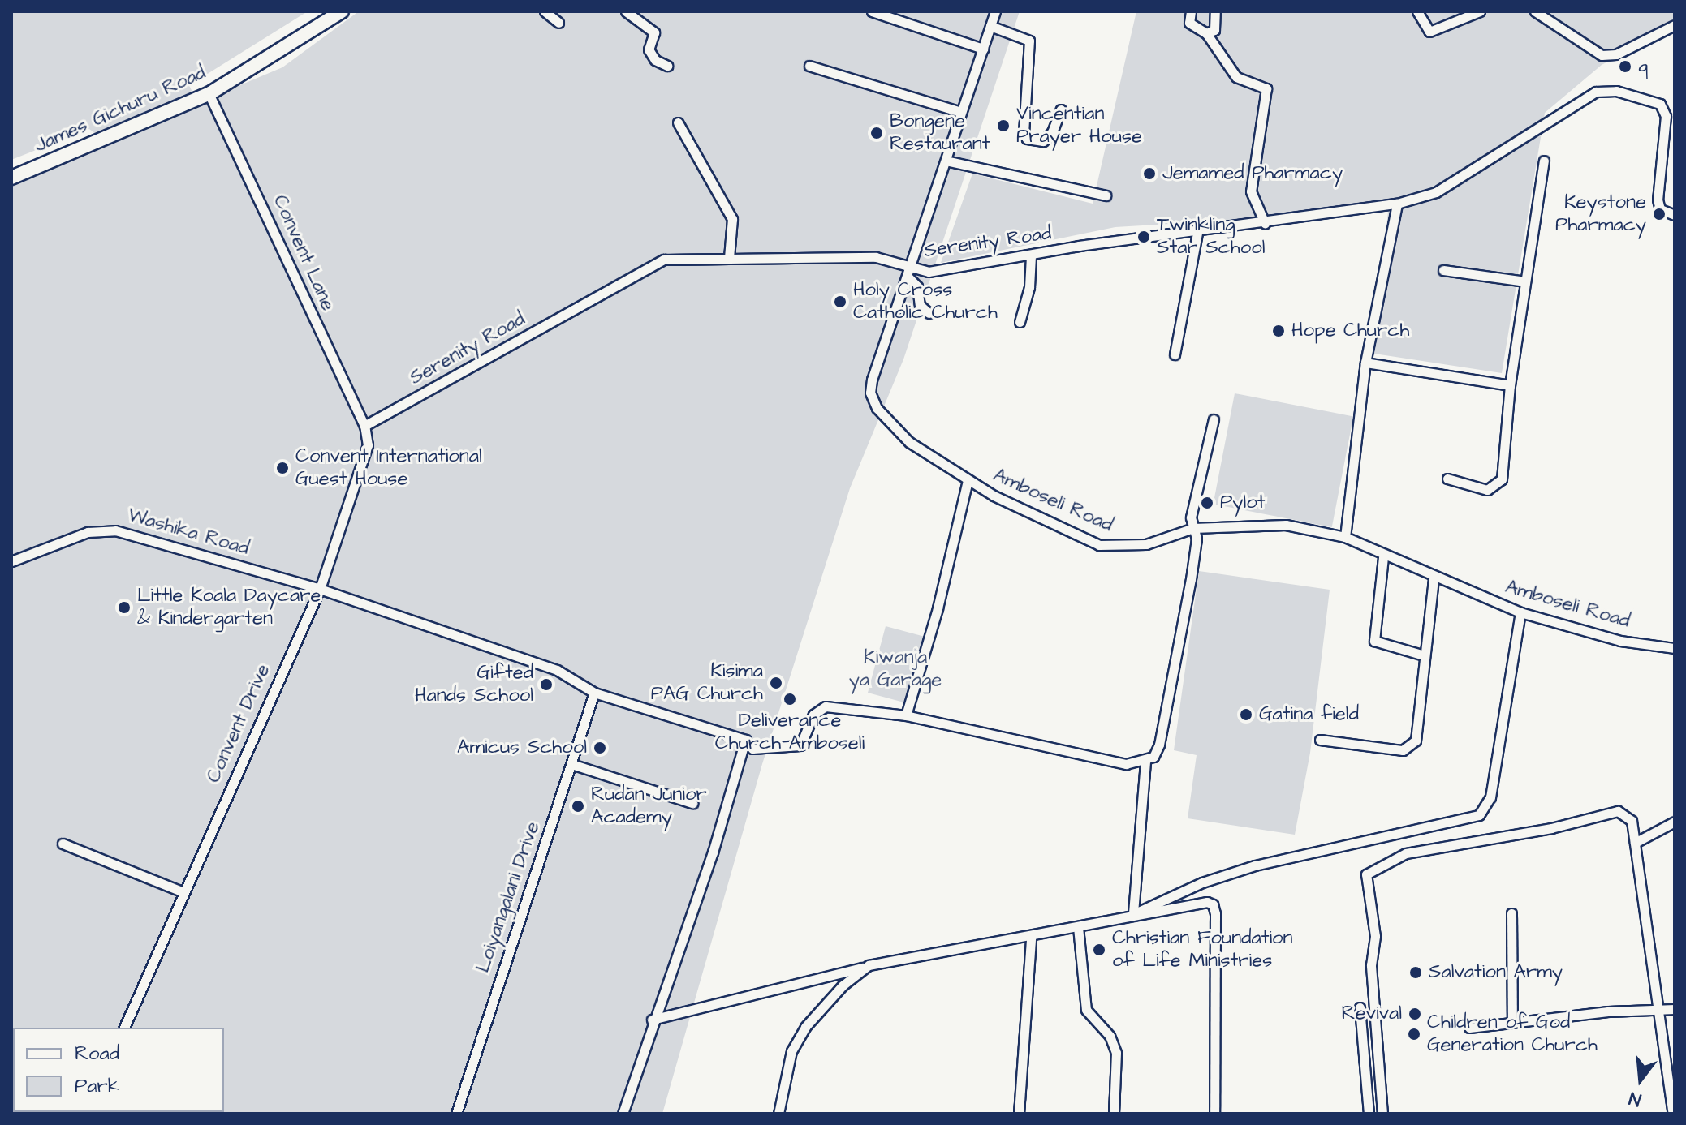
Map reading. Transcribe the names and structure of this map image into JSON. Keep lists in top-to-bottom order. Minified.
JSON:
{"streets":{"main road":["James Gichuru Road"],"street":["Serenity Road","Convent Lane","Amboseli Road","Washika Road","Convent Drive","Loiyangalani Drive"]},"crossings":[["James Gichuru Road","Convent Lane"],["Serenity Road","Convent Lane"],["Serenity Road","Amboseli Road"],["Serenity Road","Convent Drive"],["Convent Lane","Convent Drive"],["Washika Road","Convent Drive"]],"parks":["Kiwanja ya Garage"],"places":["q","Vincentian Prayer House","Bongene Restaurant","Jemamed Pharmacy","Keystone Pharmacy","Twinkling Star School","Holy Cross Catholic Church","Hope Church","Convent International Guest House","Pylot","Little Koala Daycare & Kindergarten","Kisima PAG Church","Gifted Hands School","Deliverance Church Amboseli","Gatina field","Amicus School","Rudan Junior Academy","Christian Foundation of Life Ministries","Salvation Army","Revival","Children of God Generation Church"],"legend":["Road","Park"],"north":"bottom"}
